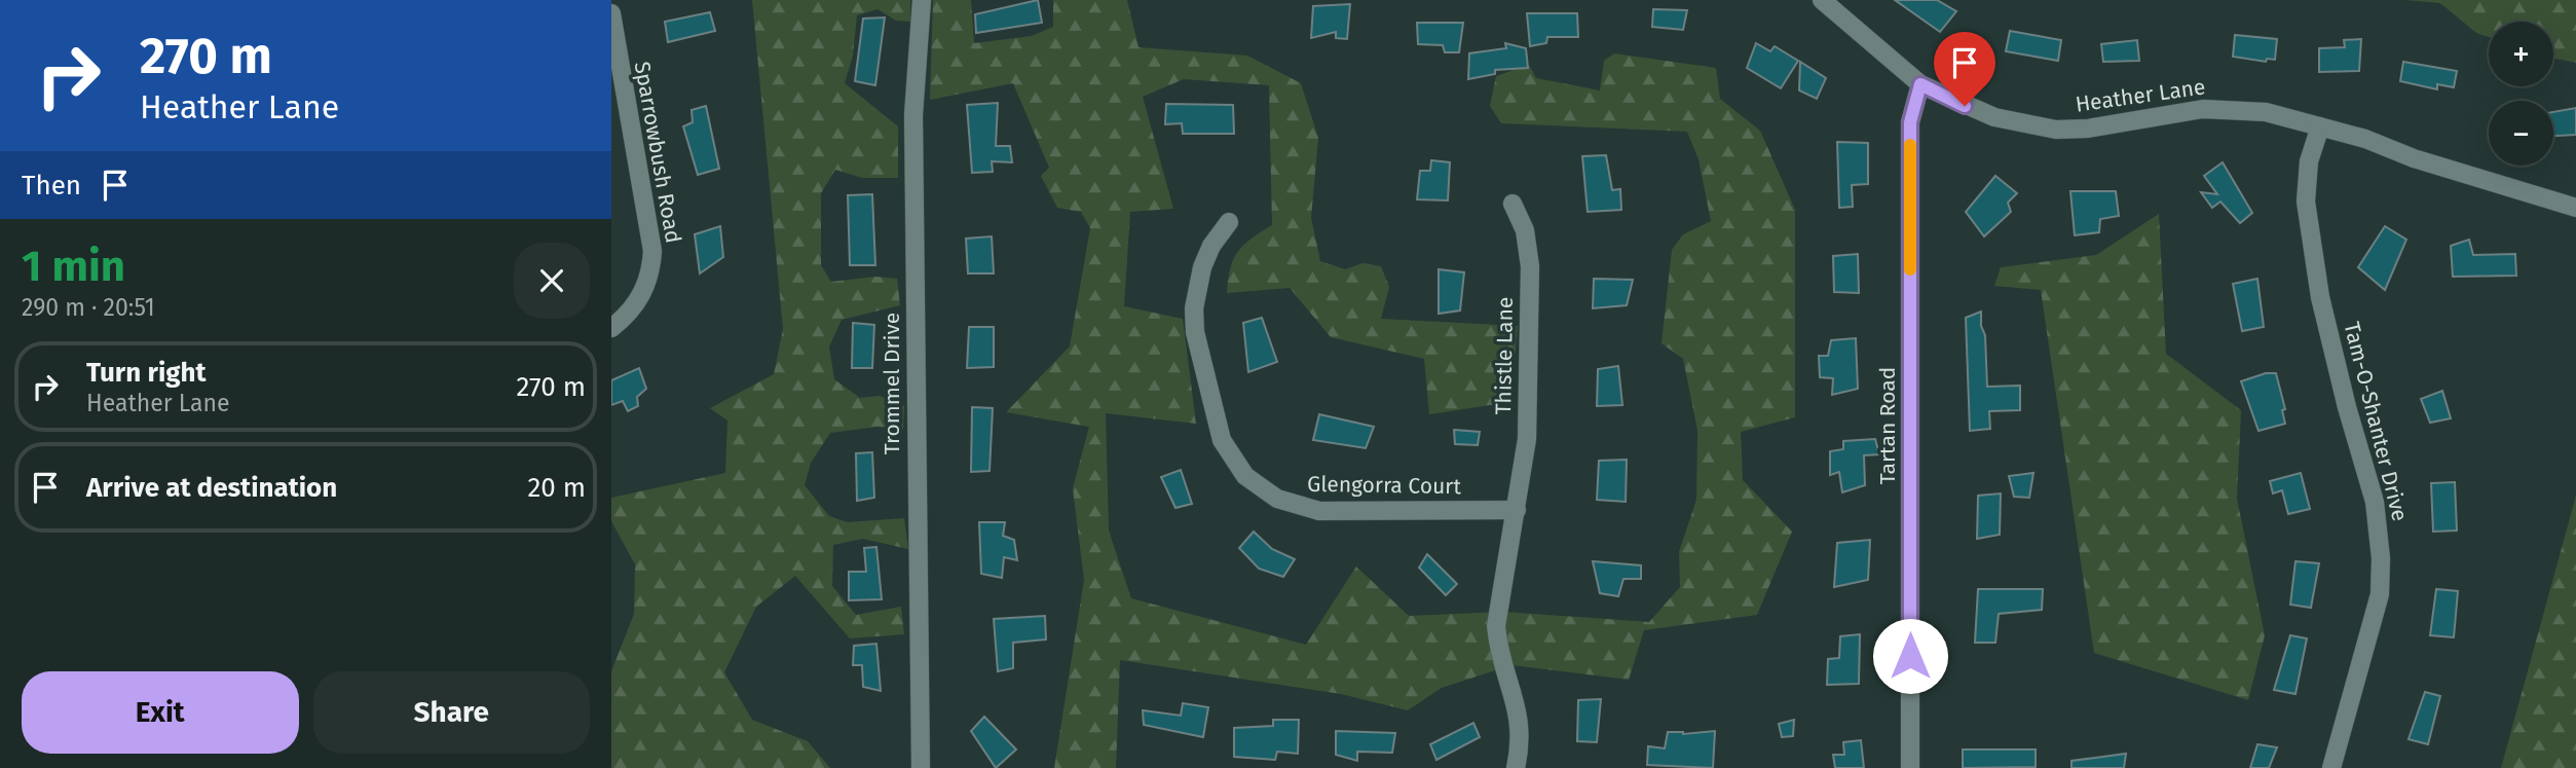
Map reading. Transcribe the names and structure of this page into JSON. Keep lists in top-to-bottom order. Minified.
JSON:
{"streets":{"street":["Heather Lane","Sparrowbush Road","Thistle Lane","Trommel Drive","Tam-O-Shanter Drive","Tartan Road","Glengorra Court"]},"crossings":[["Heather Lane","Tam-O-Shanter Drive"],["Heather Lane","Tartan Road"],["Thistle Lane","Glengorra Court"]],"page":{"turn":["270 m","Heather Lane"],"map_buttons":["+","−"],"then":"Then","heading":["1 min","290 m · 20:51"],"list":[{"name":"Turn right","note":"Heather Lane","value":"270 m"},{"name":"Arrive at destination","value":"20 m"}],"buttons":["Exit","Share"]}}
